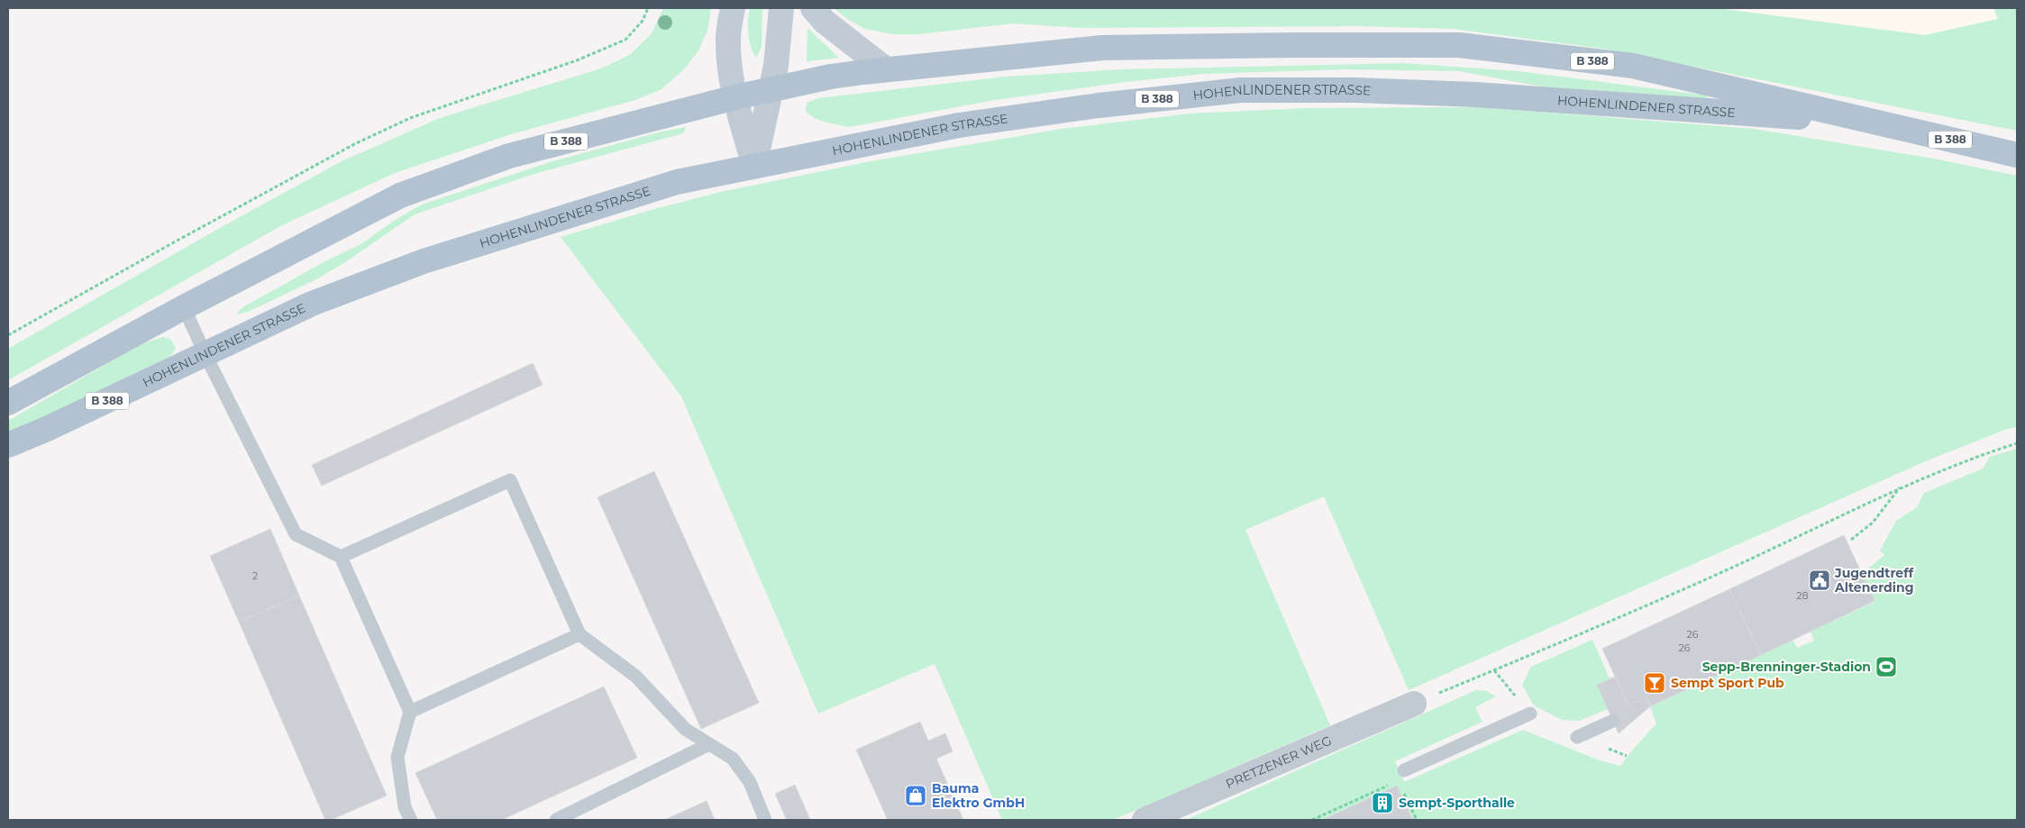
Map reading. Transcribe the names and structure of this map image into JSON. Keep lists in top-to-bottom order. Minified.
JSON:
{"streets":{"main road":["B 388","HOHENLINDENER STRASSE"],"street":["PRETZENER WEG"]},"crossings":[["B 388","HOHENLINDENER STRASSE"]],"places":{"public building":["Jugendtreff Altenerding"],"sports":["Sepp-Brenninger-Stadion"],"bar":["Sempt Sport Pub"],"shop":["Bauma Elektro GmbH"],"building":["Sempt-Sporthalle"]},"house_numbers":["2","28","26","26"]}
